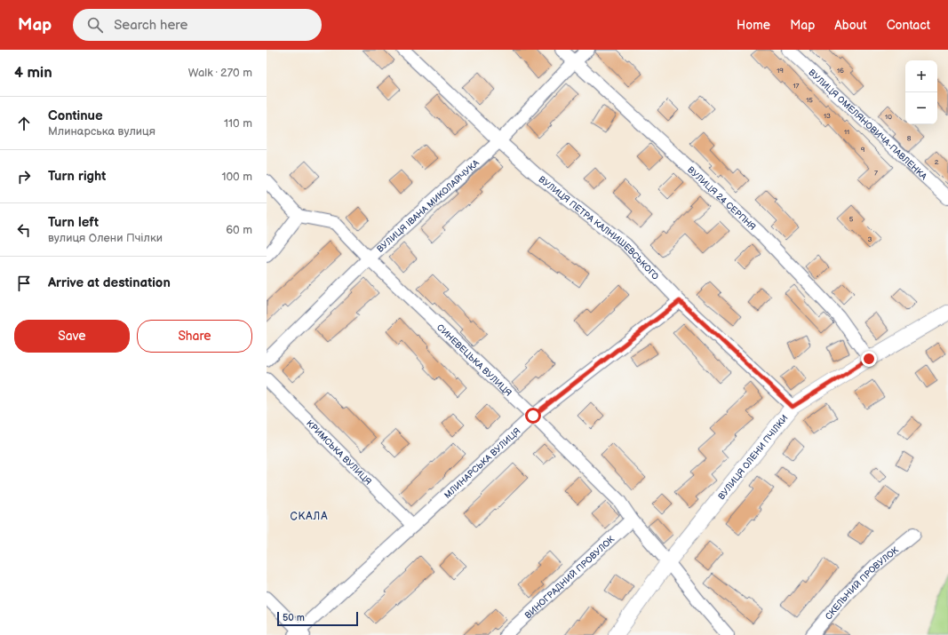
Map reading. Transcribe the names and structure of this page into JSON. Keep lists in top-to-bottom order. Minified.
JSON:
{"streets":{"street":["ВУЛИЦЯ ОМЕЛЯНОВИЧА-ПАВЛЕНКА","ВУЛИЦЯ 24 СЕРПНЯ","ВУЛИЦЯ ІВАНА МИКОЛАЙЧУКА","ВУЛИЦЯ ПЕТРА КАЛНИШЕВСЬКОГО","СИНЕВЕЦЬКА ВУЛИЦЯ","КРИМСЬКА ВУЛИЦЯ","ВУЛИЦЯ ОЛЕНИ ПЧІЛКИ","МЛИНАРСЬКА ВУЛИЦЯ","ВИНОГРАДНИЙ ПРОВУЛОК","СКЕЛЬНИЙ ПРОВУЛОК"]},"crossings":[["ВУЛИЦЯ 24 СЕРПНЯ","ВУЛИЦЯ ІВАНА МИКОЛАЙЧУКА"],["ВУЛИЦЯ 24 СЕРПНЯ","ВУЛИЦЯ ОЛЕНИ ПЧІЛКИ"],["ВУЛИЦЯ ІВАНА МИКОЛАЙЧУКА","ВУЛИЦЯ ПЕТРА КАЛНИШЕВСЬКОГО"],["ВУЛИЦЯ ІВАНА МИКОЛАЙЧУКА","СИНЕВЕЦЬКА ВУЛИЦЯ"],["ВУЛИЦЯ ПЕТРА КАЛНИШЕВСЬКОГО","ВУЛИЦЯ ОЛЕНИ ПЧІЛКИ"],["ВУЛИЦЯ ПЕТРА КАЛНИШЕВСЬКОГО","МЛИНАРСЬКА ВУЛИЦЯ"],["СИНЕВЕЦЬКА ВУЛИЦЯ","ВУЛИЦЯ ОЛЕНИ ПЧІЛКИ"],["СИНЕВЕЦЬКА ВУЛИЦЯ","МЛИНАРСЬКА ВУЛИЦЯ"],["СИНЕВЕЦЬКА ВУЛИЦЯ","ВИНОГРАДНИЙ ПРОВУЛОК"],["КРИМСЬКА ВУЛИЦЯ","МЛИНАРСЬКА ВУЛИЦЯ"]],"districts":["СКАЛА"],"house_numbers":["19","16","17","15","13","10","11","8","9","2","7","5","3"],"scale_bar":"50 m","page":{"header":"Map","search":"Search here","nav":["Home","Map","About","Contact"],"heading":["4 min","Walk · 270 m"],"map_buttons":["+","−"],"list":[["Continue","Млинарська вулиця","110 m"],["Turn right","100 m"],["Turn left","вулиця Олени Пчілки","60 m"],"Arrive at destination"],"buttons":["Save","Share"],"scale":"50 m"}}
